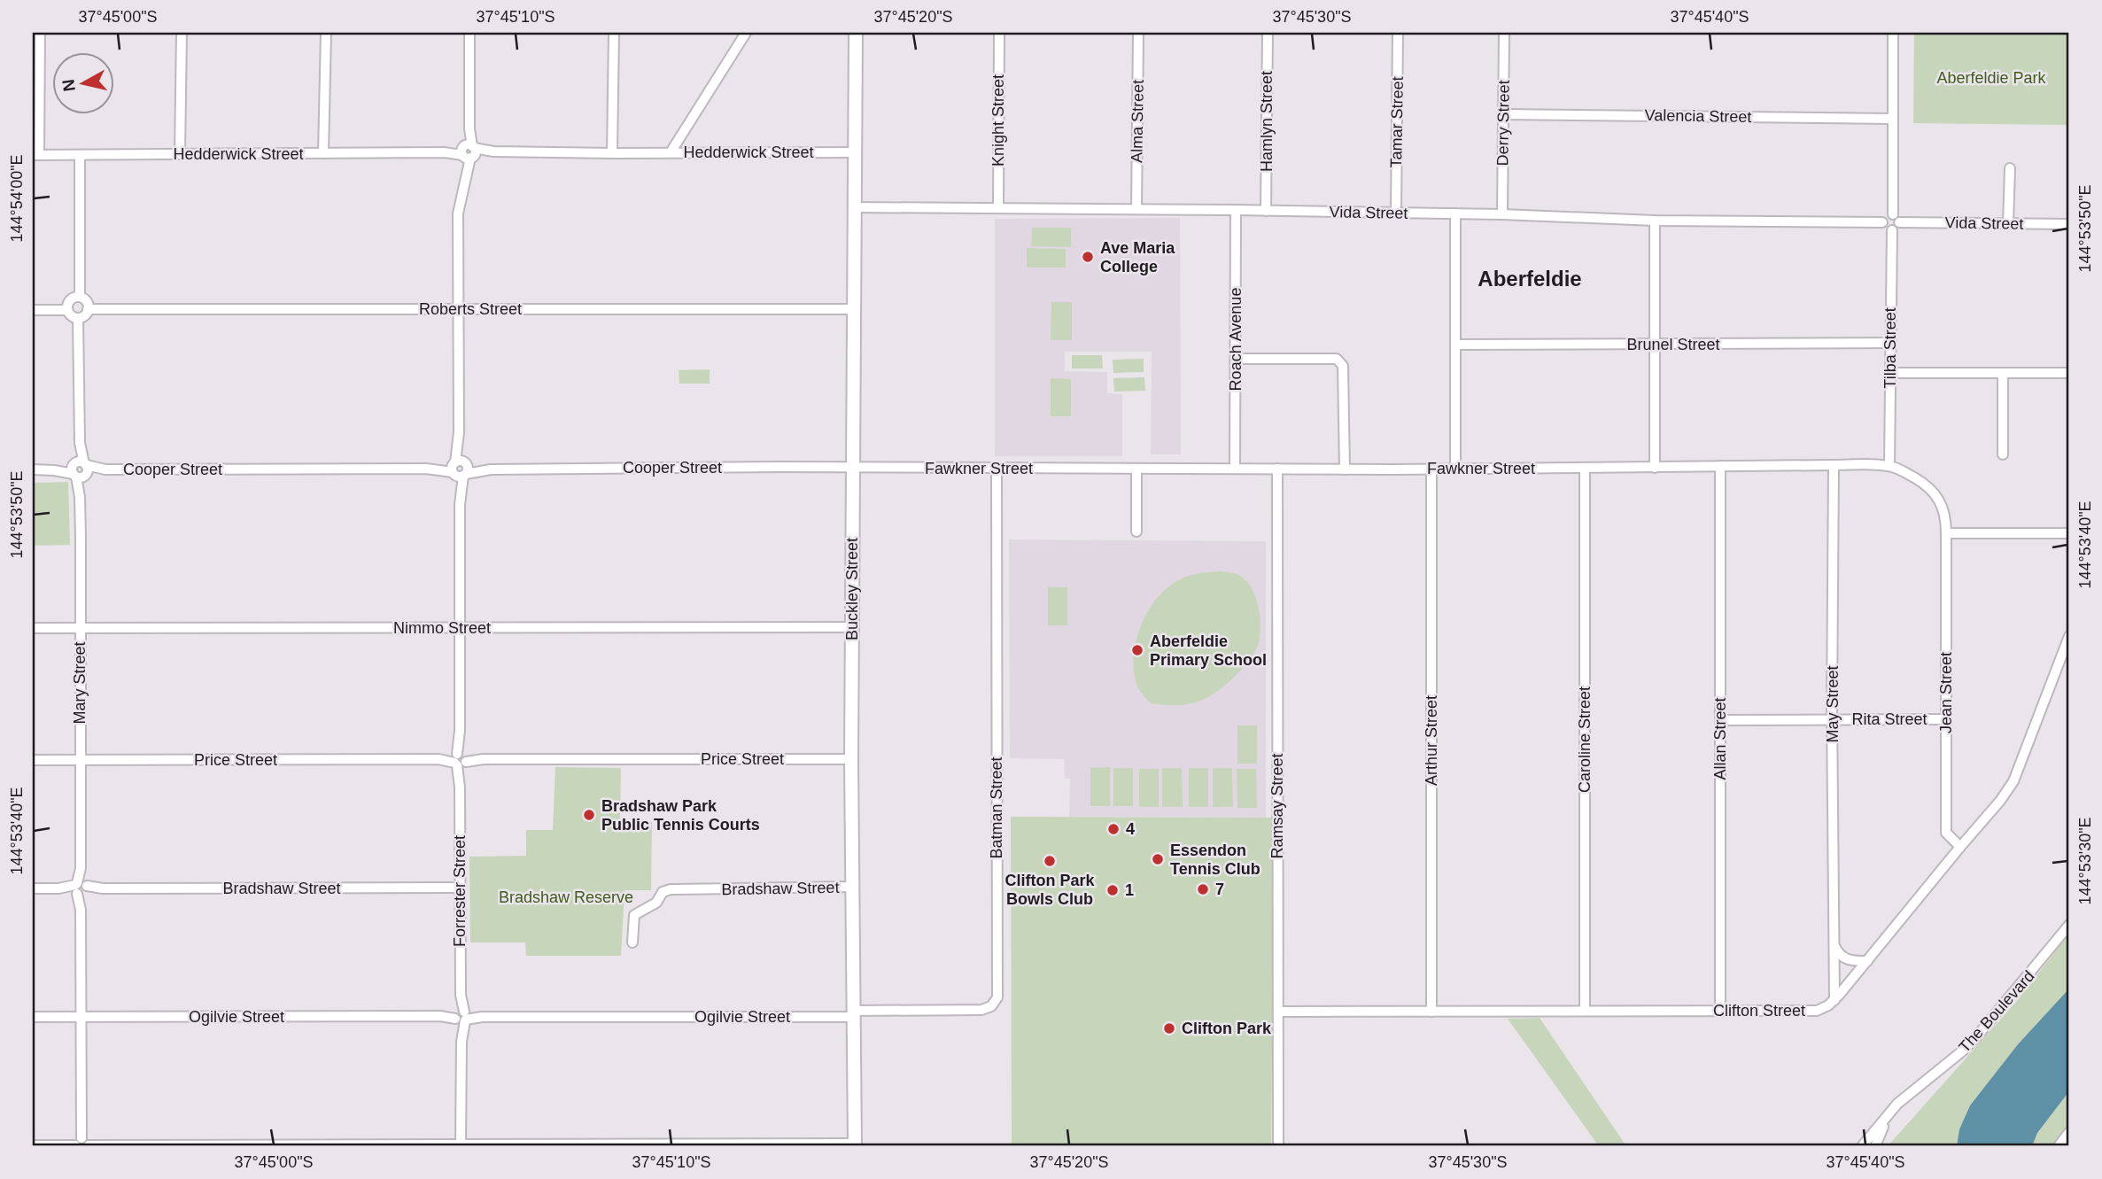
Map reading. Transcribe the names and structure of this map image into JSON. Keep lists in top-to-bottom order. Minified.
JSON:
{"streets":{"main road":["Buckley Street"],"street":["Valencia Street","Knight Street","Alma Street","Hamlyn Street","Tamar Street","Derry Street","Hedderwick Street","Vida Street","Roberts Street","Roach Avenue","Brunel Street","Tilba Street","Cooper Street","Fawkner Street","Nimmo Street","Mary Street","Jean Street","May Street","Rita Street","Allan Street","Caroline Street","Arthur Street","Price Street","Ramsay Street","Batman Street","Bradshaw Street","Forrester Street","Clifton Street","The Boulevard","Ogilvie Street"]},"crossings":[["Valencia Street","Derry Street"],["Valencia Street","Tilba Street"],["Knight Street","Vida Street"],["Alma Street","Vida Street"],["Hamlyn Street","Vida Street"],["Tamar Street","Vida Street"],["Derry Street","Vida Street"],["Hedderwick Street","Buckley Street"],["Hedderwick Street","Forrester Street"],["Vida Street","Roach Avenue"],["Vida Street","Tilba Street"],["Vida Street","Buckley Street"],["Roberts Street","Buckley Street"],["Roberts Street","Mary Street"],["Roberts Street","Forrester Street"],["Roach Avenue","Fawkner Street"],["Brunel Street","Tilba Street"],["Tilba Street","Fawkner Street"],["Cooper Street","Fawkner Street"],["Cooper Street","Buckley Street"],["Cooper Street","Mary Street"],["Cooper Street","Forrester Street"],["Fawkner Street","Buckley Street"],["Fawkner Street","Jean Street"],["Fawkner Street","May Street"],["Fawkner Street","Allan Street"],["Fawkner Street","Caroline Street"],["Fawkner Street","Arthur Street"],["Fawkner Street","Ramsay Street"],["Fawkner Street","Batman Street"],["Buckley Street","Nimmo Street"],["Buckley Street","Price Street"],["Buckley Street","Batman Street"],["Buckley Street","Bradshaw Street"],["Buckley Street","Ogilvie Street"],["Nimmo Street","Mary Street"],["Nimmo Street","Forrester Street"],["Mary Street","Price Street"],["Mary Street","Bradshaw Street"],["Mary Street","Ogilvie Street"],["Jean Street","Rita Street"],["Jean Street","Clifton Street"],["May Street","Rita Street"],["May Street","Clifton Street"],["Rita Street","Allan Street"],["Allan Street","Clifton Street"],["Caroline Street","Clifton Street"],["Arthur Street","Clifton Street"],["Price Street","Forrester Street"],["Ramsay Street","Clifton Street"],["Batman Street","Ogilvie Street"],["Bradshaw Street","Forrester Street"],["Forrester Street","Ogilvie Street"]],"districts":["Aberfeldie"],"parks":["Aberfeldie Park","Bradshaw Reserve"],"places":["Ave Maria College","Aberfeldie Primary School","Bradshaw Park Public Tennis Courts","4","Essendon Tennis Club","Clifton Park Bowls Club","7","1","Clifton Park"],"north":"left","coordinates":["37°45'00\"S","37°45'10\"S","37°45'20\"S","37°45'30\"S","37°45'40\"S","144°54'00\"E","144°53'50\"E","144°53'40\"E","144°53'30\"E"]}
